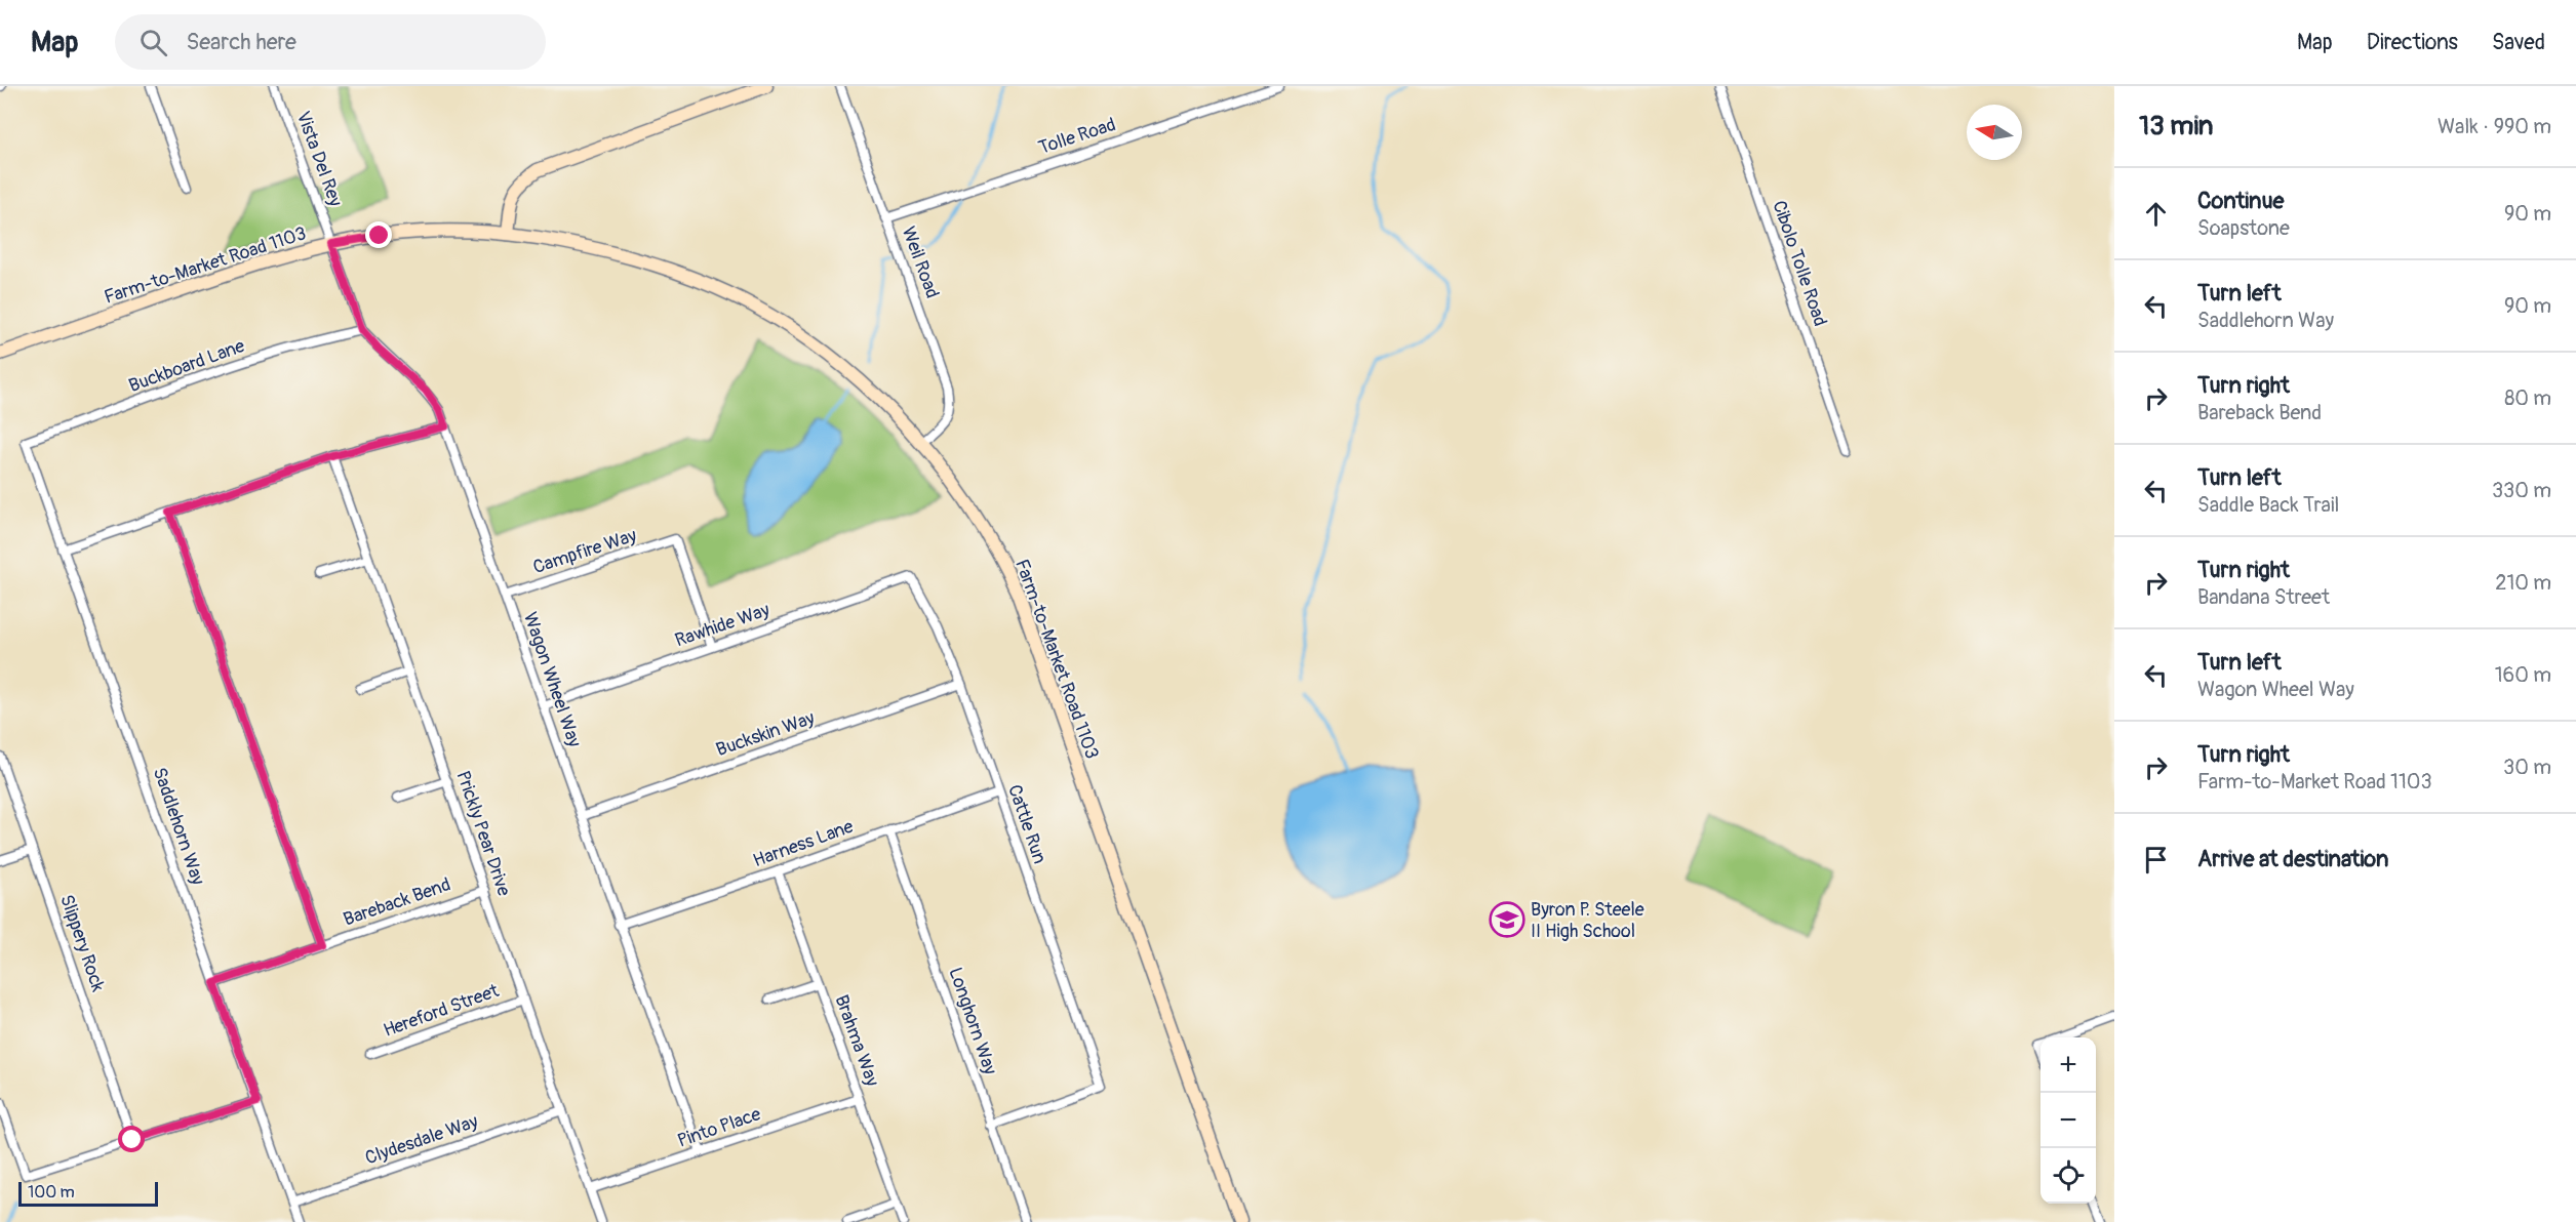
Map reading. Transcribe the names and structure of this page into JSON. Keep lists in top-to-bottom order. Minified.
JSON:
{"streets":{"main road":["Farm-to-Market Road 1103"],"street":["Tolle Road","Vista Del Rey","Weil Road","Cibolo Tolle Road","Buckboard Lane","Campfire Way","Rawhide Way","Wagon Wheel Way","Buckskin Way","Cattle Run","Saddlehorn Way","Prickly Pear Drive","Harness Lane","Bareback Bend","Slippery Rock","Hereford Street","Longhorn Way","Brahma Way","Pinto Place","Clydesdale Way"]},"crossings":[["Tolle Road","Weil Road"],["Vista Del Rey","Farm-to-Market Road 1103"],["Vista Del Rey","Wagon Wheel Way"],["Weil Road","Farm-to-Market Road 1103"],["Farm-to-Market Road 1103","Wagon Wheel Way"],["Buckboard Lane","Wagon Wheel Way"],["Buckboard Lane","Saddlehorn Way"],["Campfire Way","Rawhide Way"],["Campfire Way","Wagon Wheel Way"],["Rawhide Way","Wagon Wheel Way"],["Rawhide Way","Cattle Run"],["Wagon Wheel Way","Buckskin Way"],["Wagon Wheel Way","Harness Lane"],["Wagon Wheel Way","Pinto Place"],["Buckskin Way","Cattle Run"],["Cattle Run","Harness Lane"],["Cattle Run","Longhorn Way"],["Saddlehorn Way","Bareback Bend"],["Saddlehorn Way","Clydesdale Way"],["Prickly Pear Drive","Bareback Bend"],["Prickly Pear Drive","Hereford Street"],["Prickly Pear Drive","Pinto Place"],["Prickly Pear Drive","Clydesdale Way"],["Harness Lane","Longhorn Way"],["Harness Lane","Brahma Way"],["Brahma Way","Pinto Place"]],"places":{"school or university":["Byron P. Steele II High School"]},"scale_bar":"100 m","north":"left","page":{"header":"Map","search":"Search here","nav":["Map","Directions","Saved"],"heading":["13 min","Walk · 990 m"],"list":[["Continue","Soapstone","90 m"],["Turn left","Saddlehorn Way","90 m"],["Turn right","Bareback Bend","80 m"],["Turn left","Saddle Back Trail","330 m"],["Turn right","Bandana Street","210 m"],["Turn left","Wagon Wheel Way","160 m"],["Turn right","Farm-to-Market Road 1103","30 m"],"Arrive at destination"],"map_buttons":["+","−"],"scale":"100 m"}}
